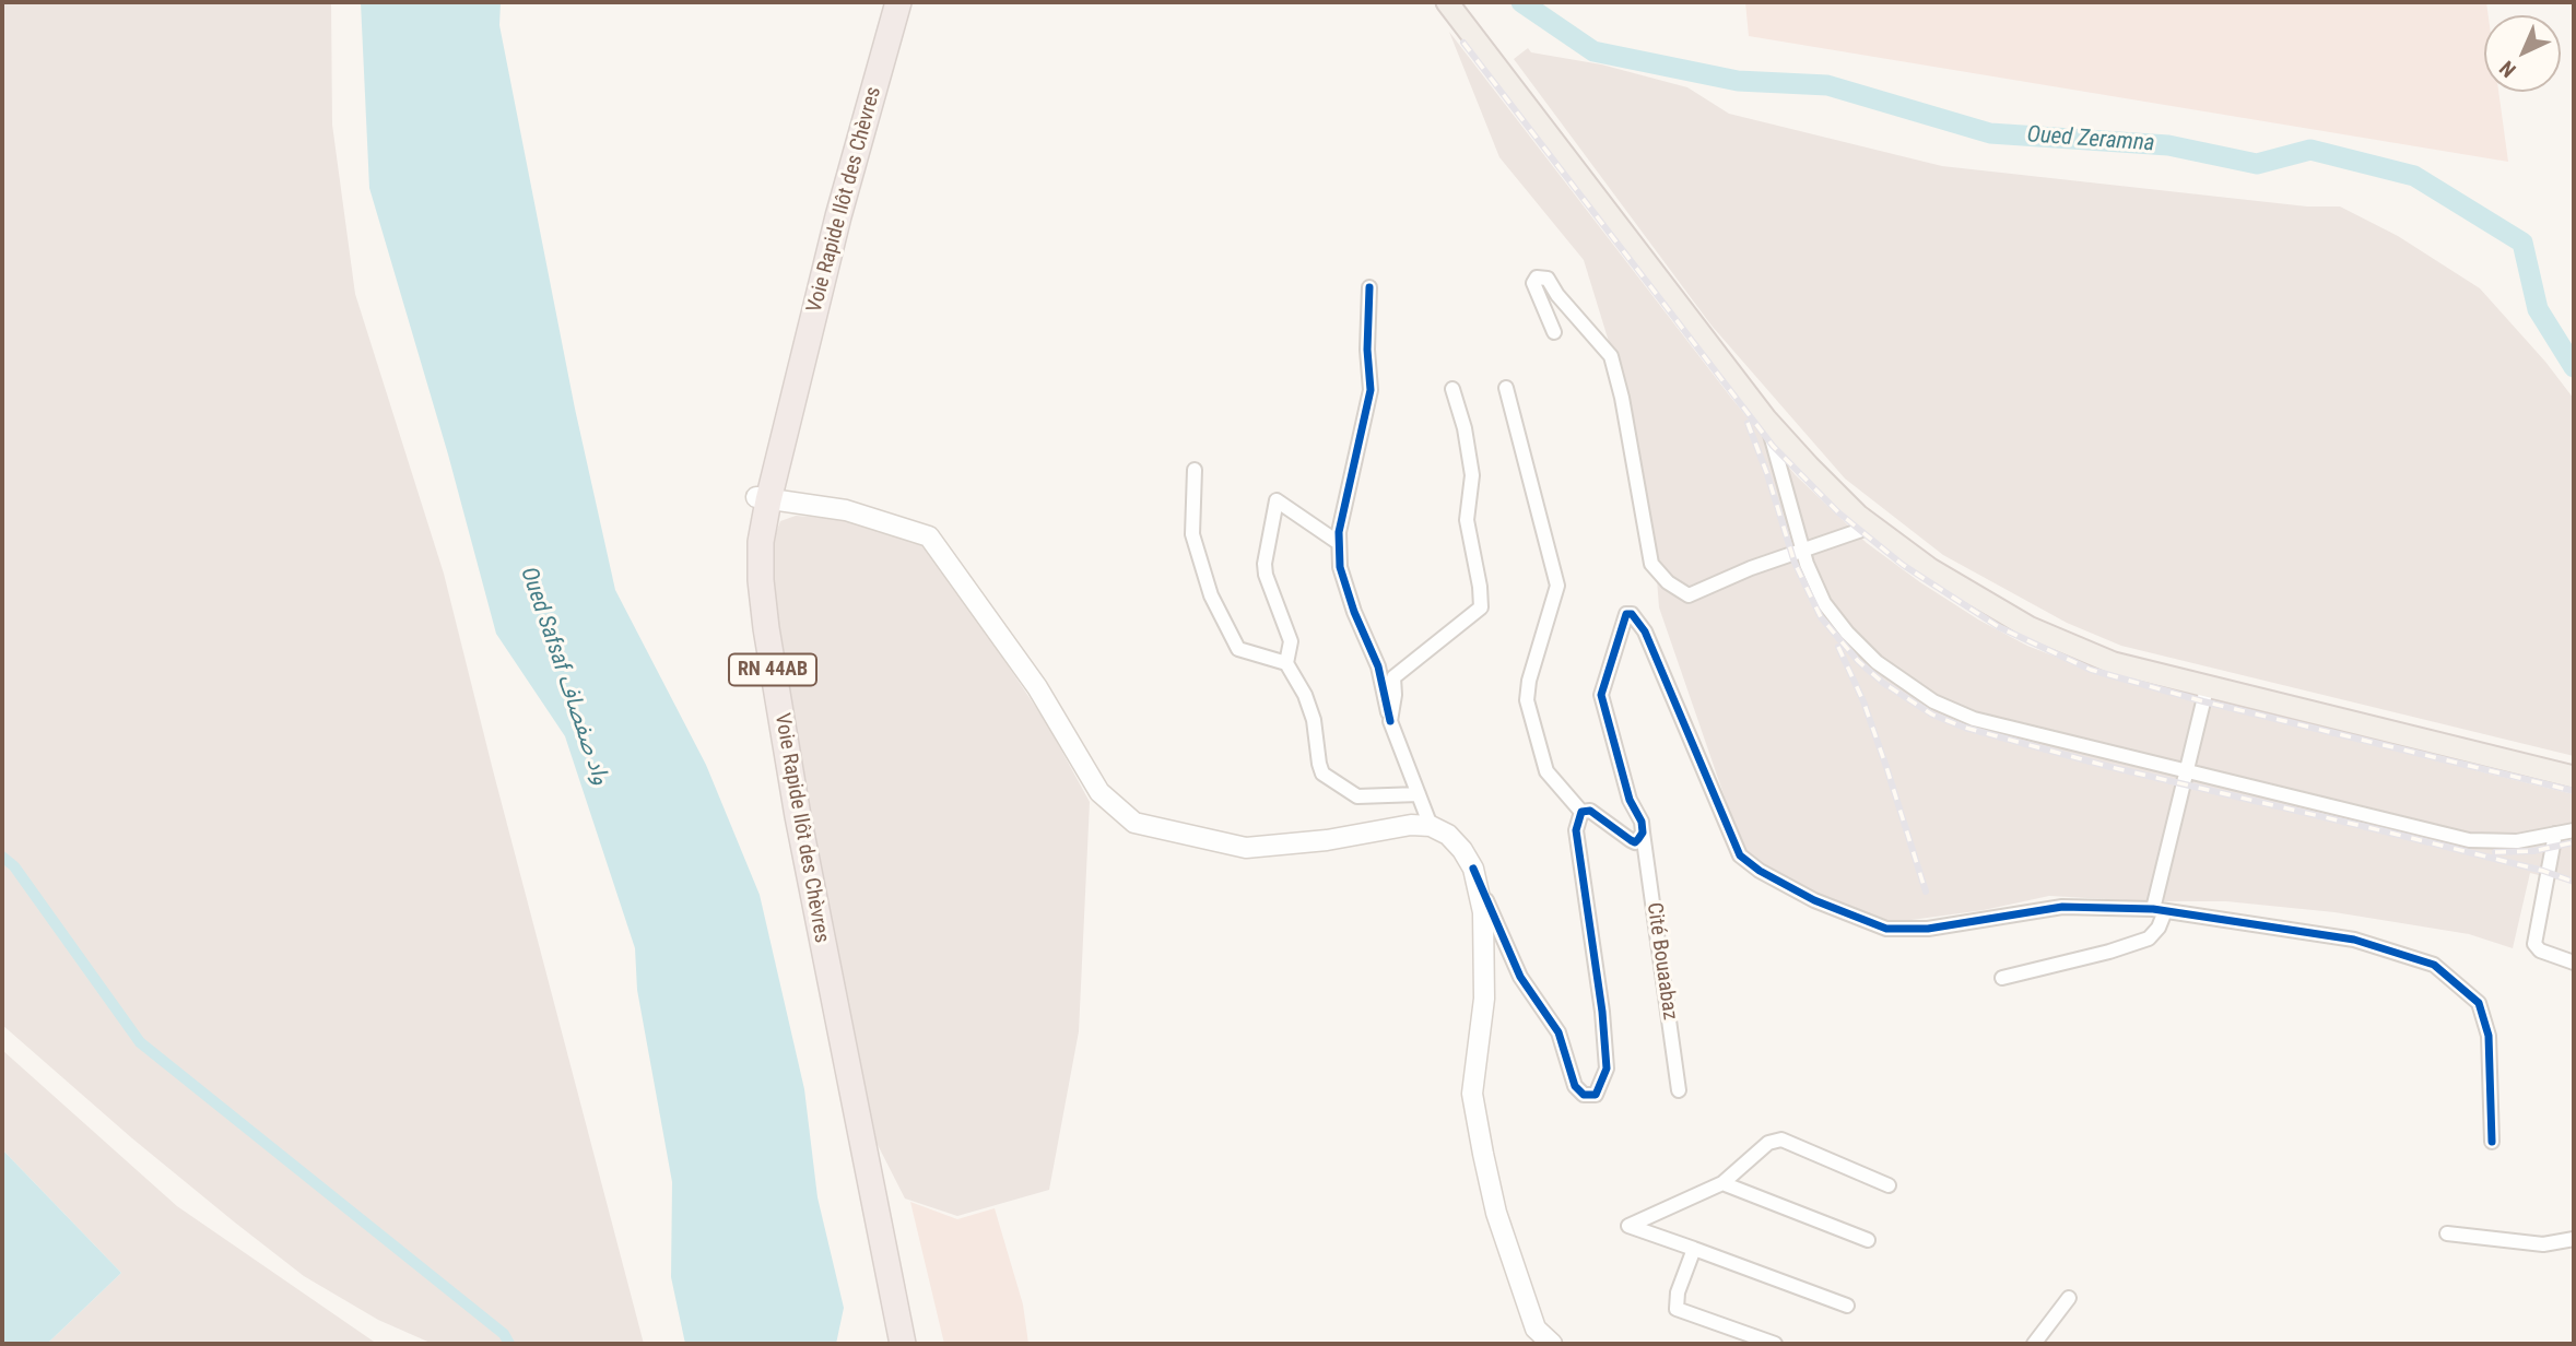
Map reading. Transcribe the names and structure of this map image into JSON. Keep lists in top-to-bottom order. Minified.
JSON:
{"streets":{"highway":["Voie Rapide Ilôt des Chèvres","RN 44AB"],"street":["Cité Bouaabaz"]},"water":["Oued Zeramna","Oued Safsaf واد صفصاف"],"north":"bottom left"}
